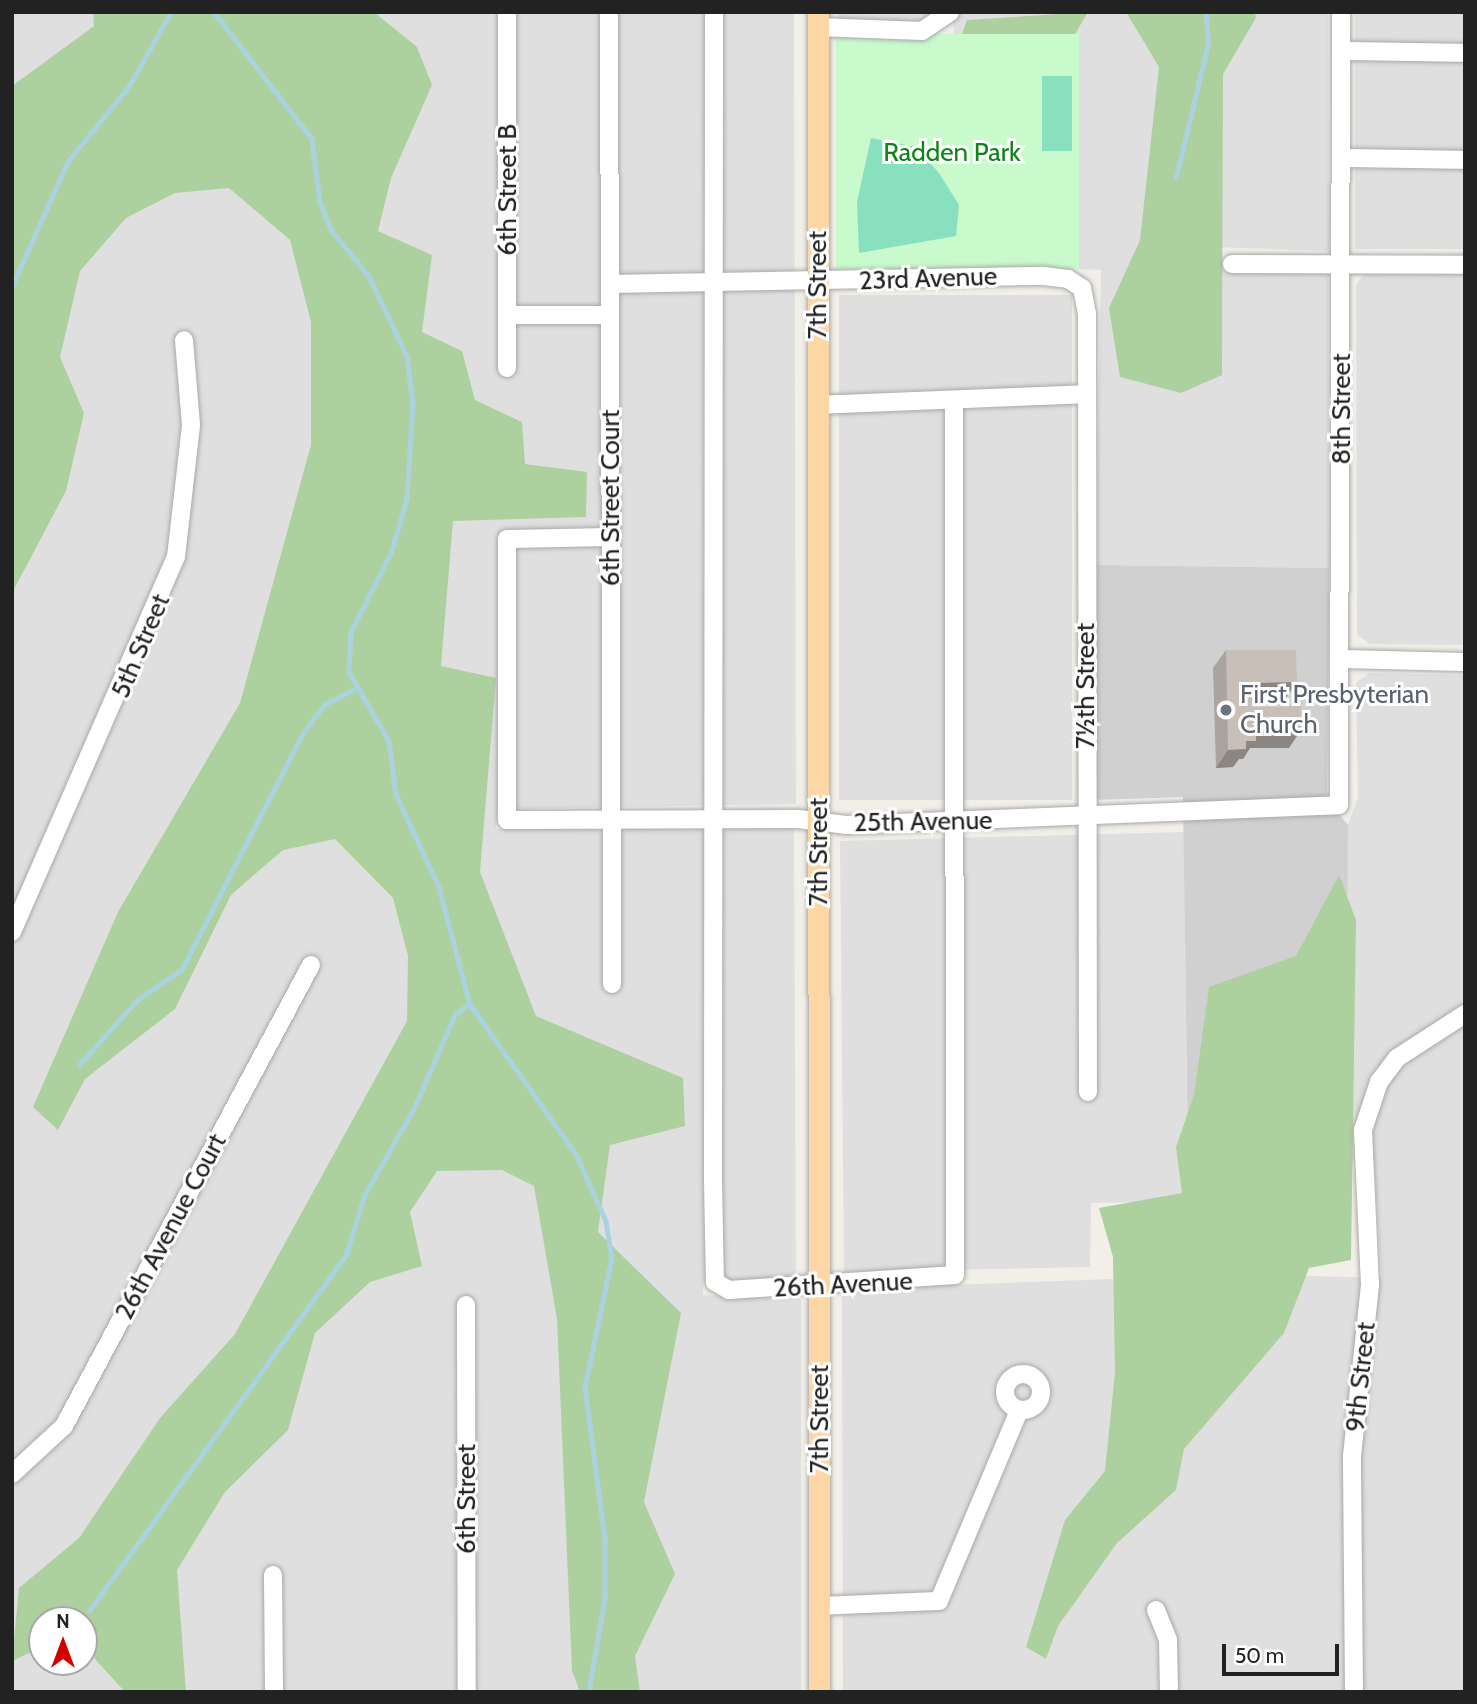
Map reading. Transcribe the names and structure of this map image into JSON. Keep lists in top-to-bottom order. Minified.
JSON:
{"streets":{"main road":["7th Street"],"street":["6th Street B","23rd Avenue","8th Street","6th Street Court","5th Street","7½th Street","25th Avenue","26th Avenue Court","26th Avenue","9th Street","6th Street"]},"crossings":[["23rd Avenue","7th Street"],["23rd Avenue","6th Street Court"],["23rd Avenue","7½th Street"],["7th Street","25th Avenue"],["7th Street","26th Avenue"],["8th Street","25th Avenue"],["6th Street Court","25th Avenue"],["7½th Street","25th Avenue"],["25th Avenue","26th Avenue"]],"parks":["Radden Park"],"places":["First Presbyterian Church"],"scale_bar":"50 m","north":"top"}
